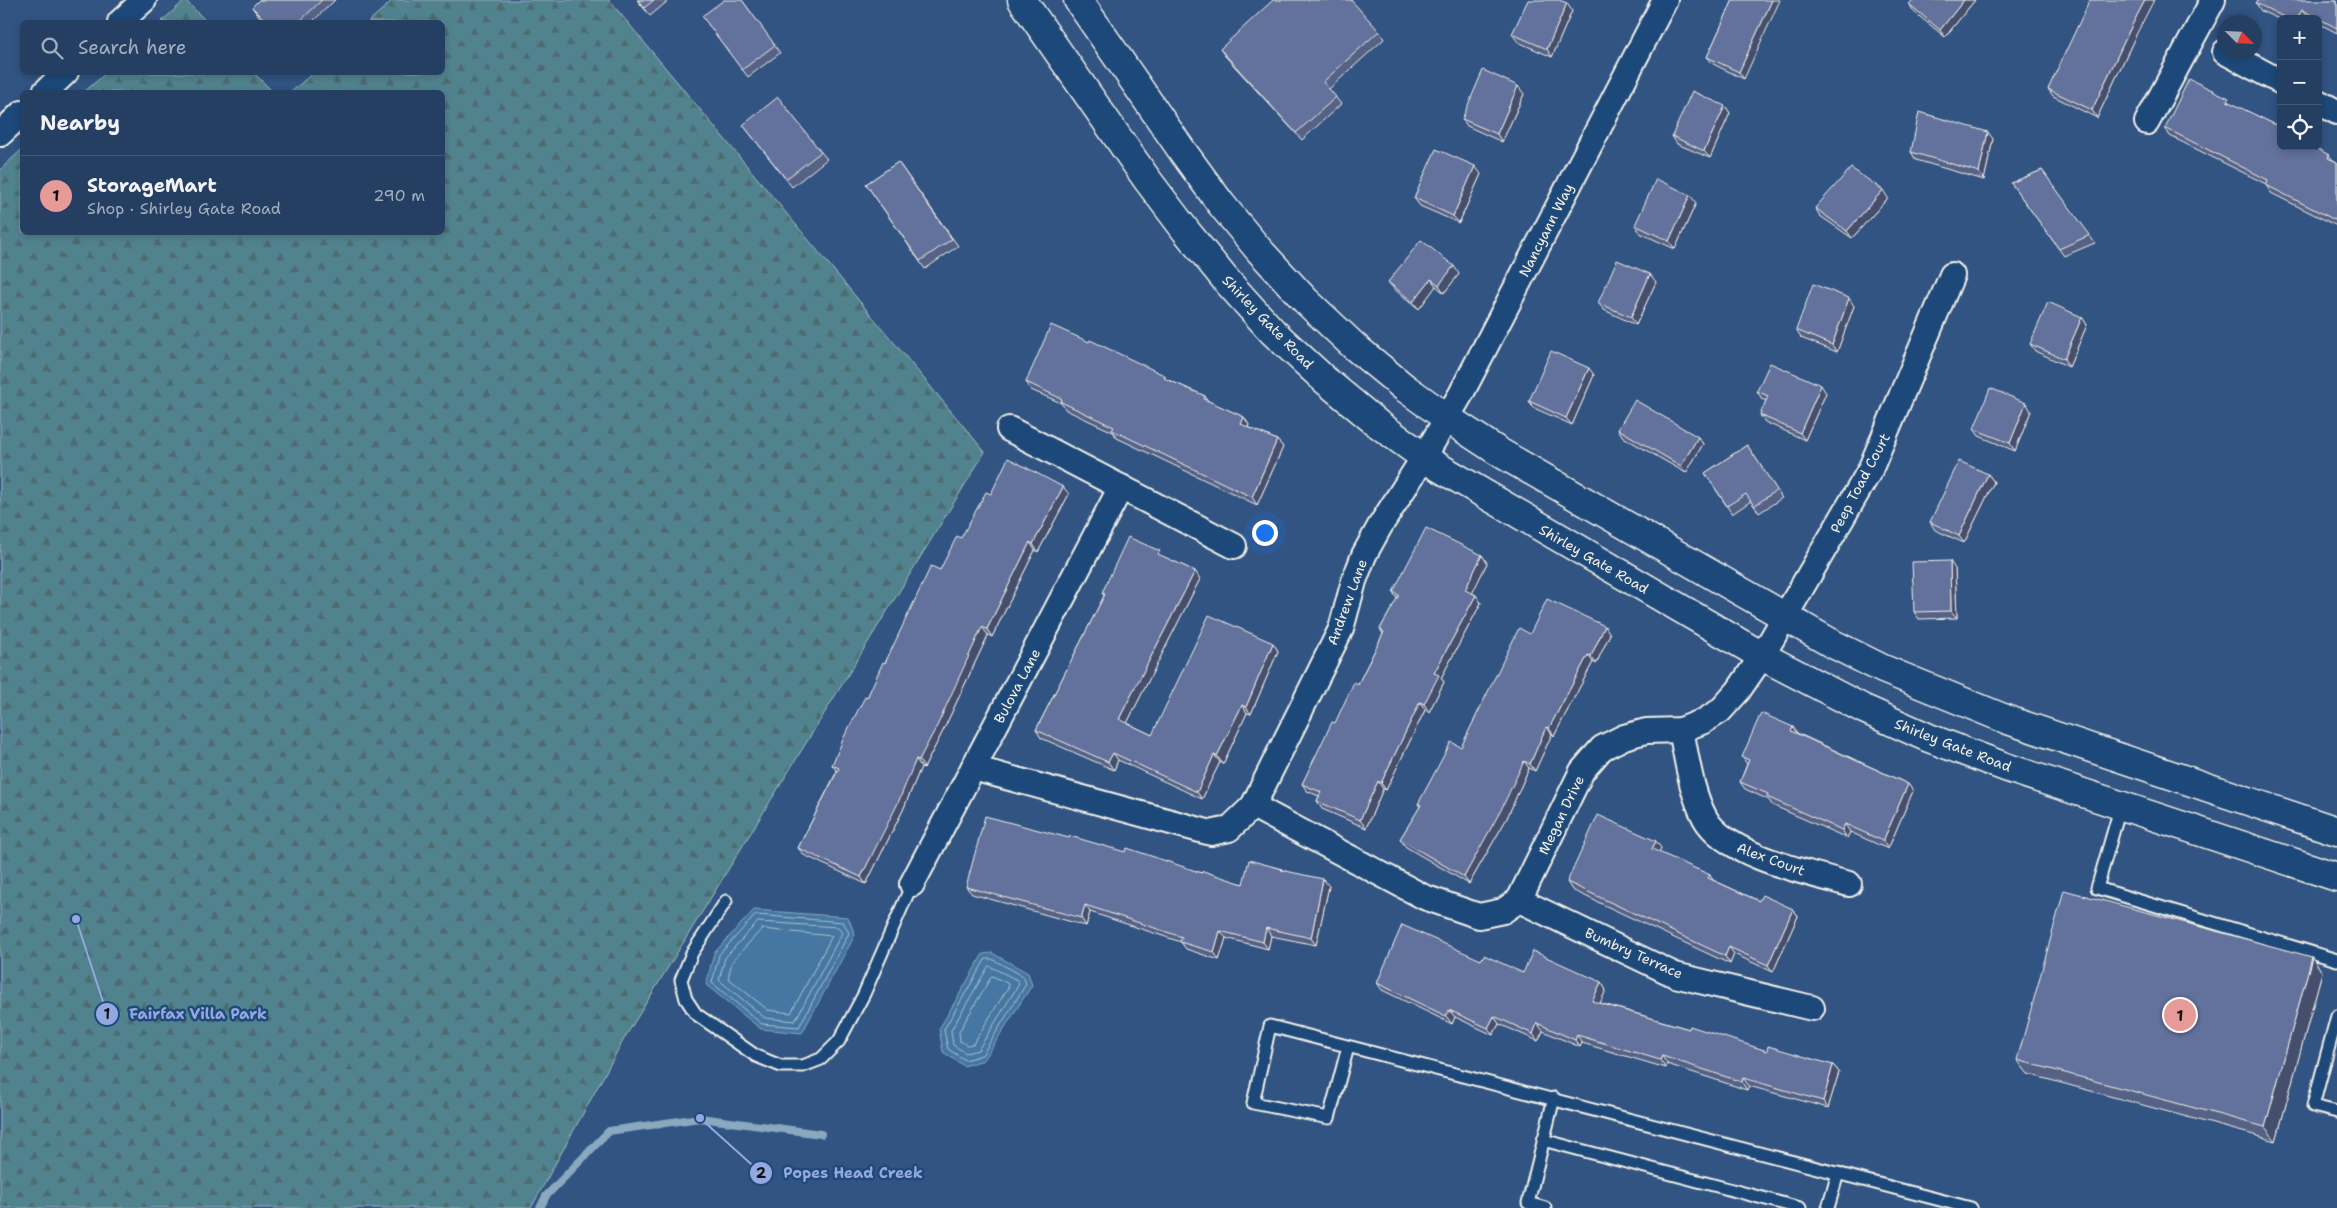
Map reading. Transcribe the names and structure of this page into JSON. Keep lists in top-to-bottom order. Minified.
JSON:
{"streets":{"main road":["Shirley Gate Road"],"street":["Nancyann Way","Peep Toad Court","Andrew Lane","Bulova Lane","Megan Drive","Alex Court","Bumbry Terrace"]},"crossings":[["Nancyann Way","Shirley Gate Road"],["Nancyann Way","Andrew Lane"],["Shirley Gate Road","Peep Toad Court"],["Shirley Gate Road","Andrew Lane"],["Shirley Gate Road","Megan Drive"],["Peep Toad Court","Megan Drive"],["Andrew Lane","Bulova Lane"],["Megan Drive","Alex Court"],["Megan Drive","Bumbry Terrace"]],"places":["Fairfax Villa Park","Popes Head Creek"],"north":"bottom right","page":{"map_buttons":["+","−"],"search":"Search here","heading":"Nearby","list":[{"mark":"1","name":"StorageMart","note":"Shop · Shirley Gate Road","value":"290 m"}],"pins":"1"}}
